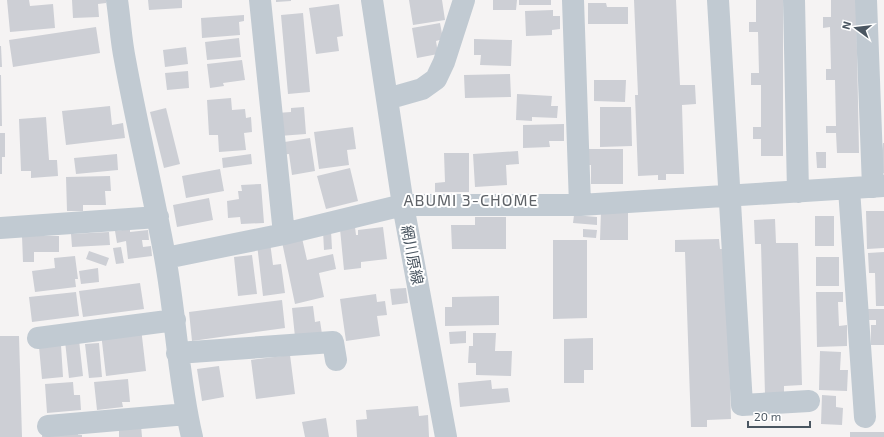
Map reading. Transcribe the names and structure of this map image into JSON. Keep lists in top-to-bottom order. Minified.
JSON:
{"streets":{"street":["網川原線"]},"districts":["ABUMI 3-CHOME"],"scale_bar":"20 m","north":"left"}
